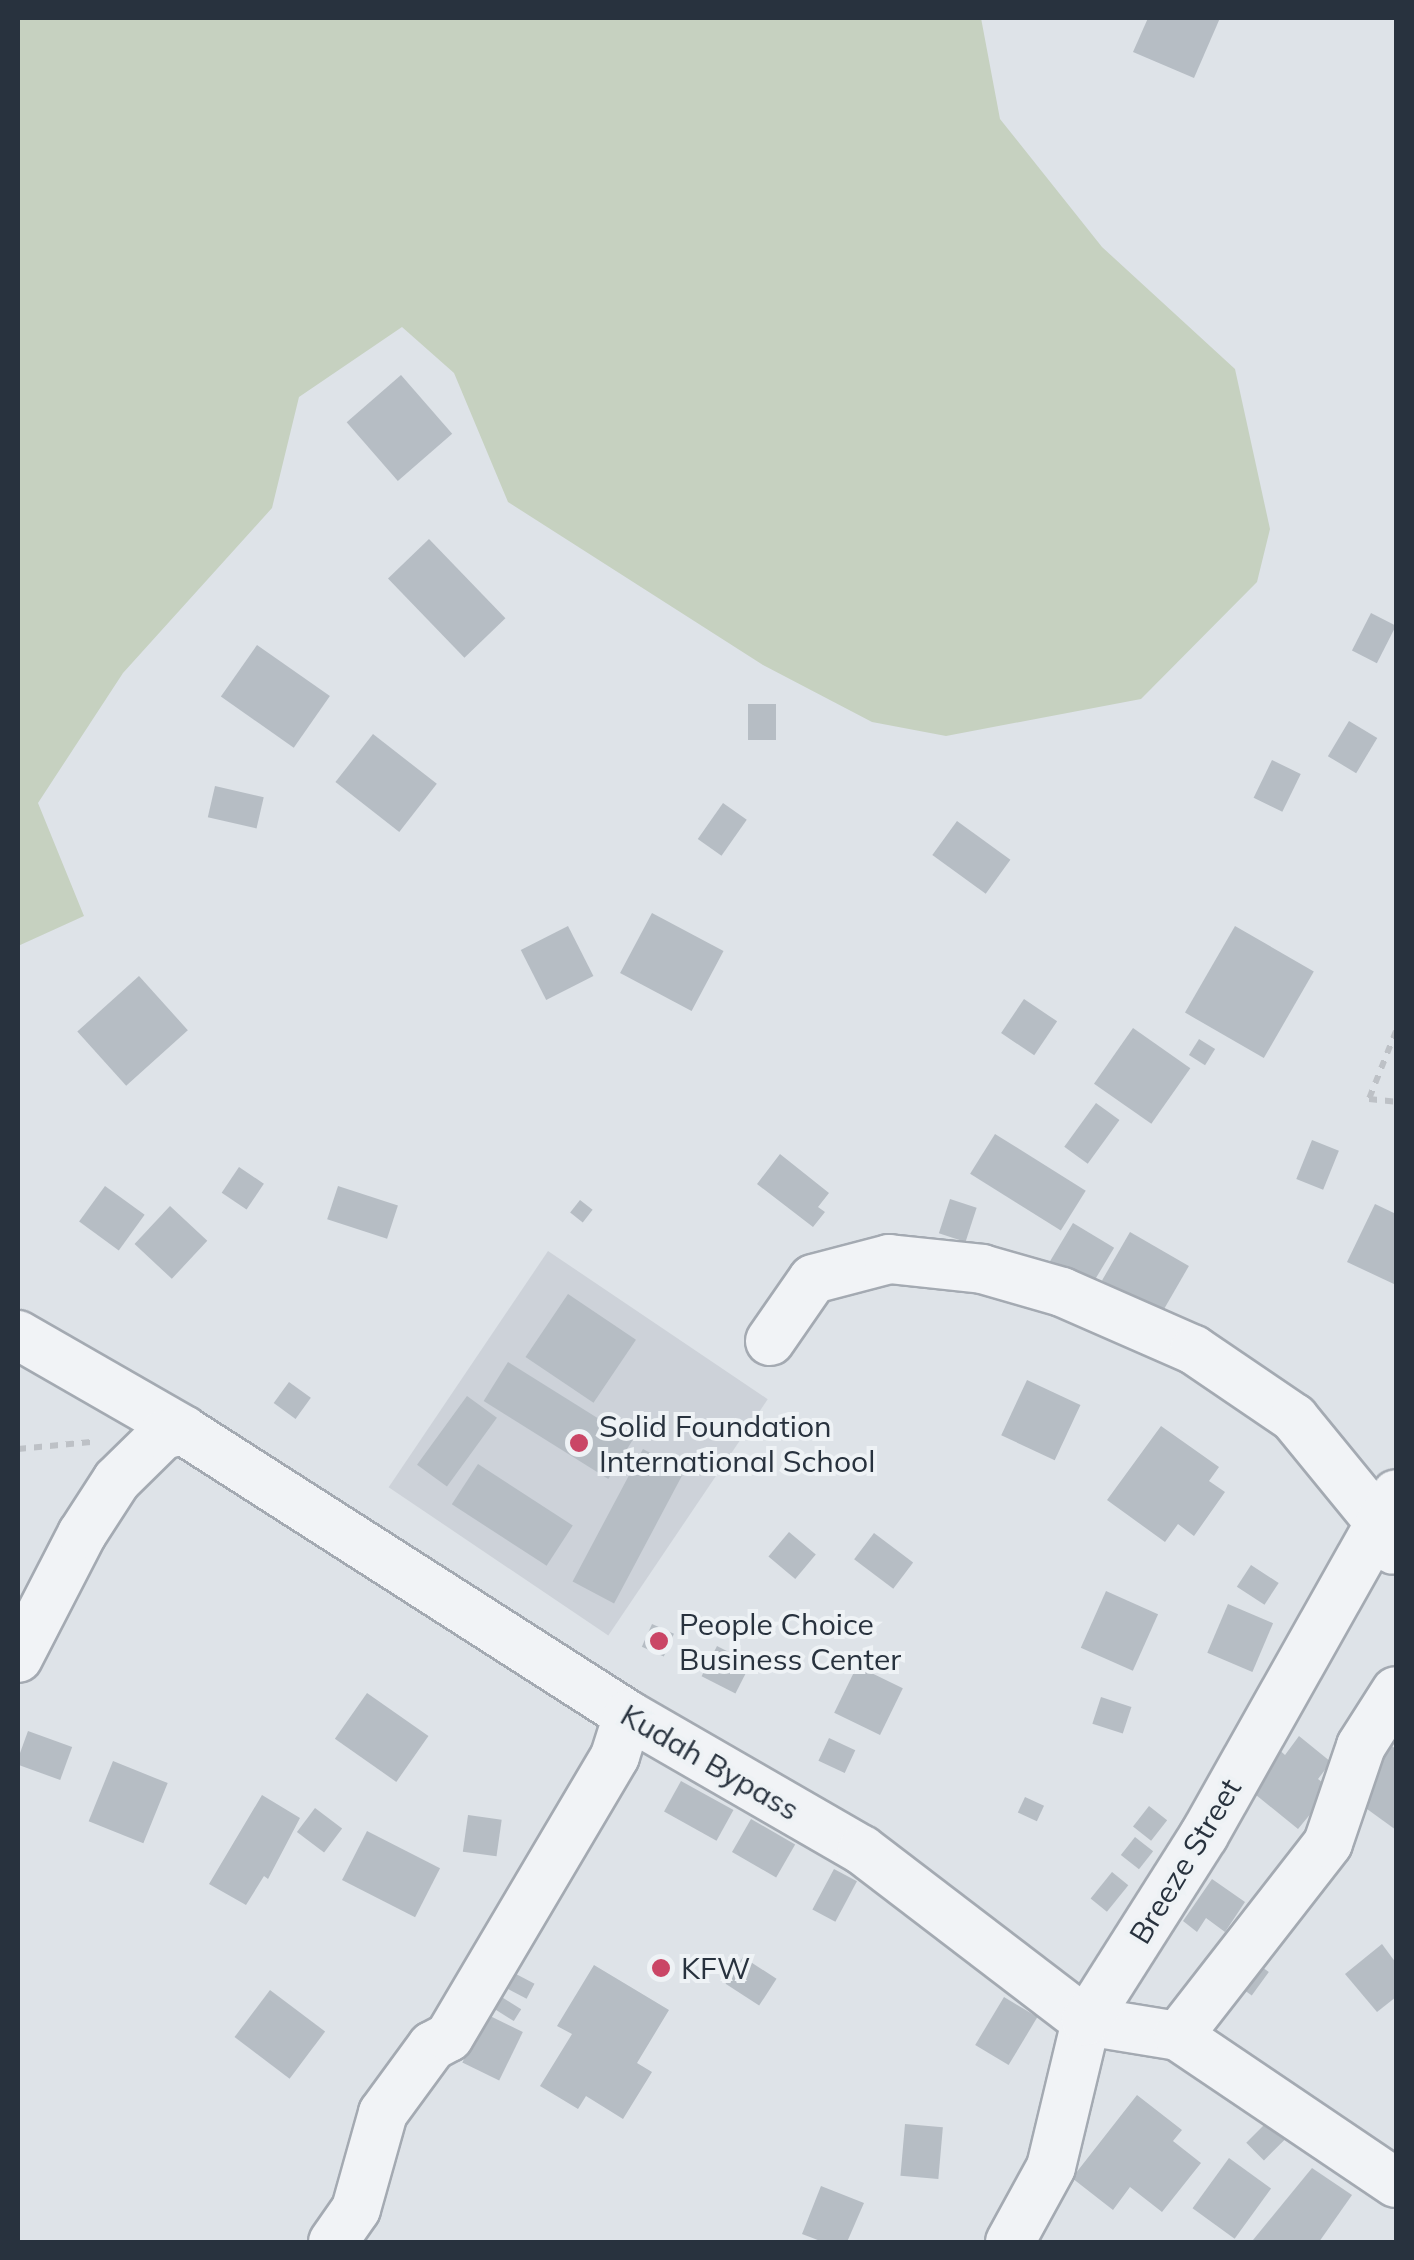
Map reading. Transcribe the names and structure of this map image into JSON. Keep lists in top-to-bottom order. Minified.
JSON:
{"streets":{"street":["Kudah Bypass","Breeze Street"]},"crossings":[["Kudah Bypass","Breeze Street"]],"places":["Solid Foundation International School","People Choice Business Center","KFW"]}
